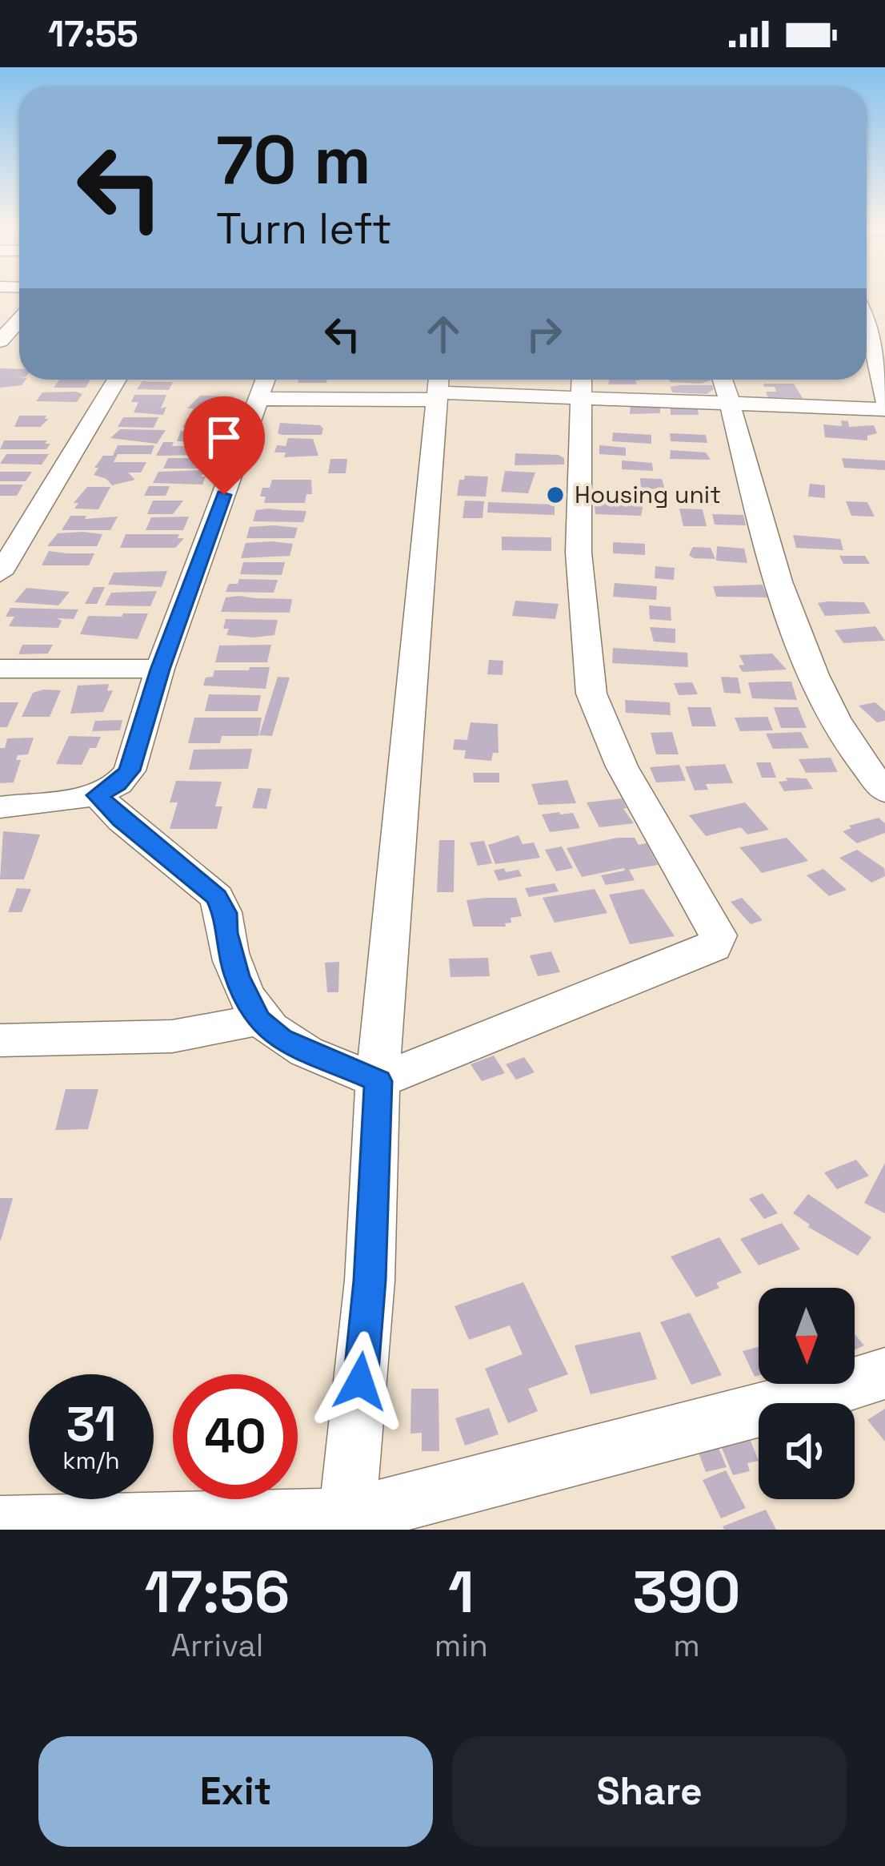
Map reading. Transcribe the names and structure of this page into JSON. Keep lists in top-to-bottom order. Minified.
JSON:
{"places":["Housing unit"],"north":"bottom","page":{"status":"17:55","turn":["70 m","Turn left"],"speed":"31 km/h","limit":"40","eta":["17:56","Arrival","1","min","390","m"],"buttons":["Exit","Share"]}}
